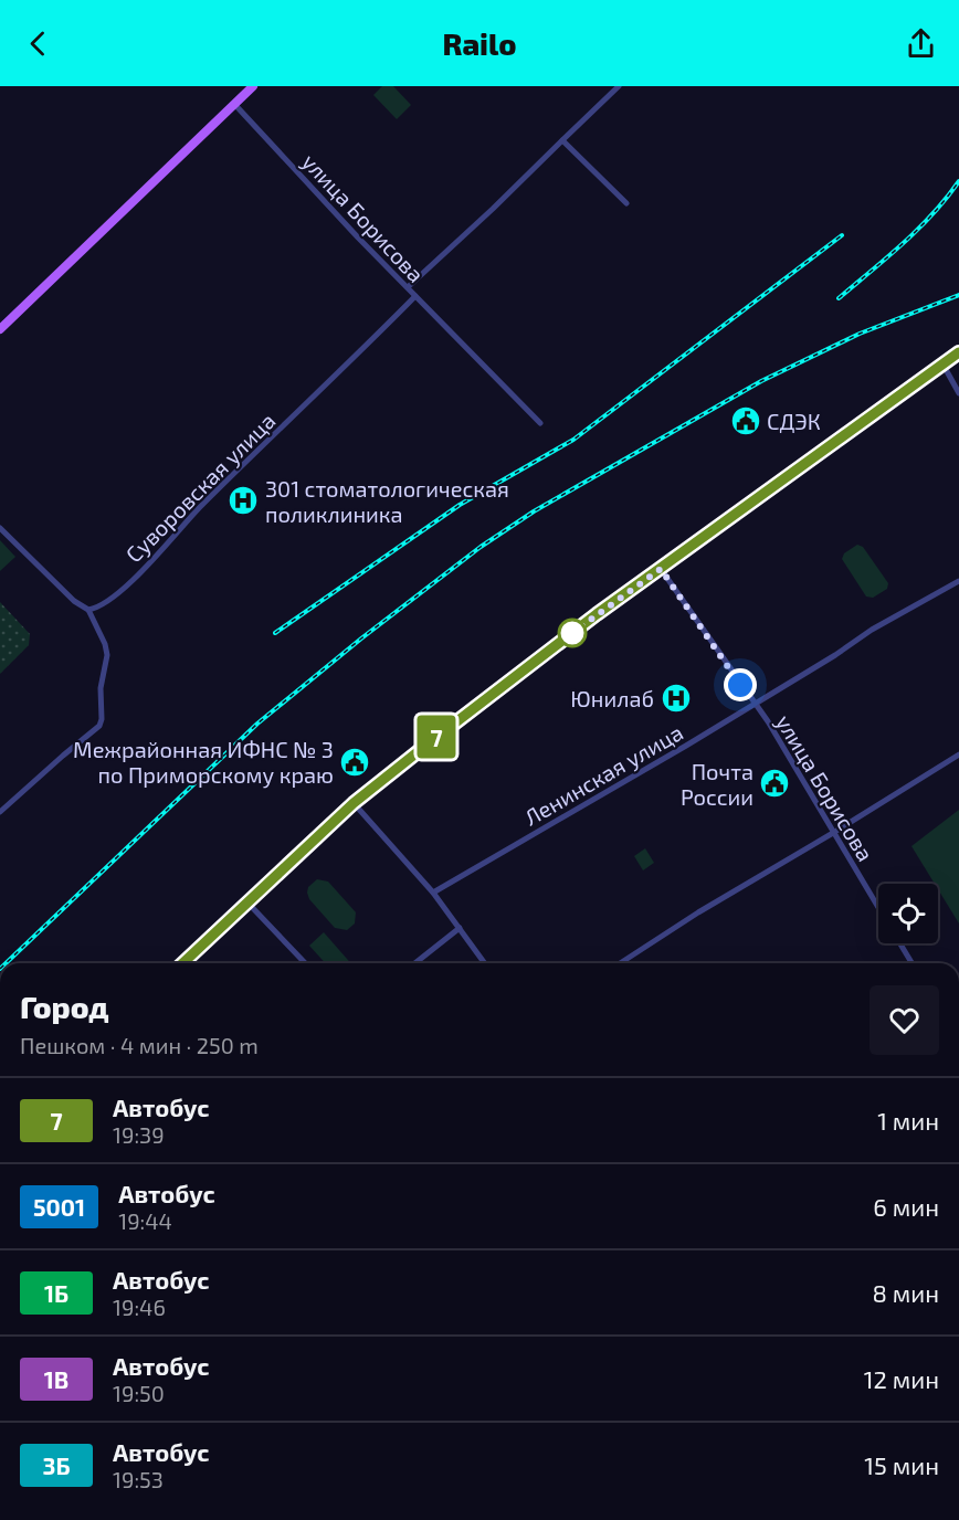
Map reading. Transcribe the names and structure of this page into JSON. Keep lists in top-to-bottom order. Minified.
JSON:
{"streets":{"street":["улица Борисова","Суворовская улица","Ленинская улица"]},"crossings":[["улица Борисова","Суворовская улица"],["улица Борисова","Ленинская улица"]],"places":{"public building":["СДЭК","Межрайонная ИФНС № 3 по Приморскому краю","Почта России"],"hospital":["301 стоматологическая поликлиника","Юнилаб"]},"lines":["bus line 7"],"page":{"header":"Railo","on_map":"7","heading":["Город","Пешком · 4 мин · 250 m"],"list":[{"mark":"7","name":"Автобус","note":"19:39","value":"1 мин"},{"mark":"5001","name":"Автобус","note":"19:44","value":"6 мин"},{"mark":"1Б","name":"Автобус","note":"19:46","value":"8 мин"},{"mark":"1В","name":"Автобус","note":"19:50","value":"12 мин"},{"mark":"3Б","name":"Автобус","note":"19:53","value":"15 мин"}]}}
